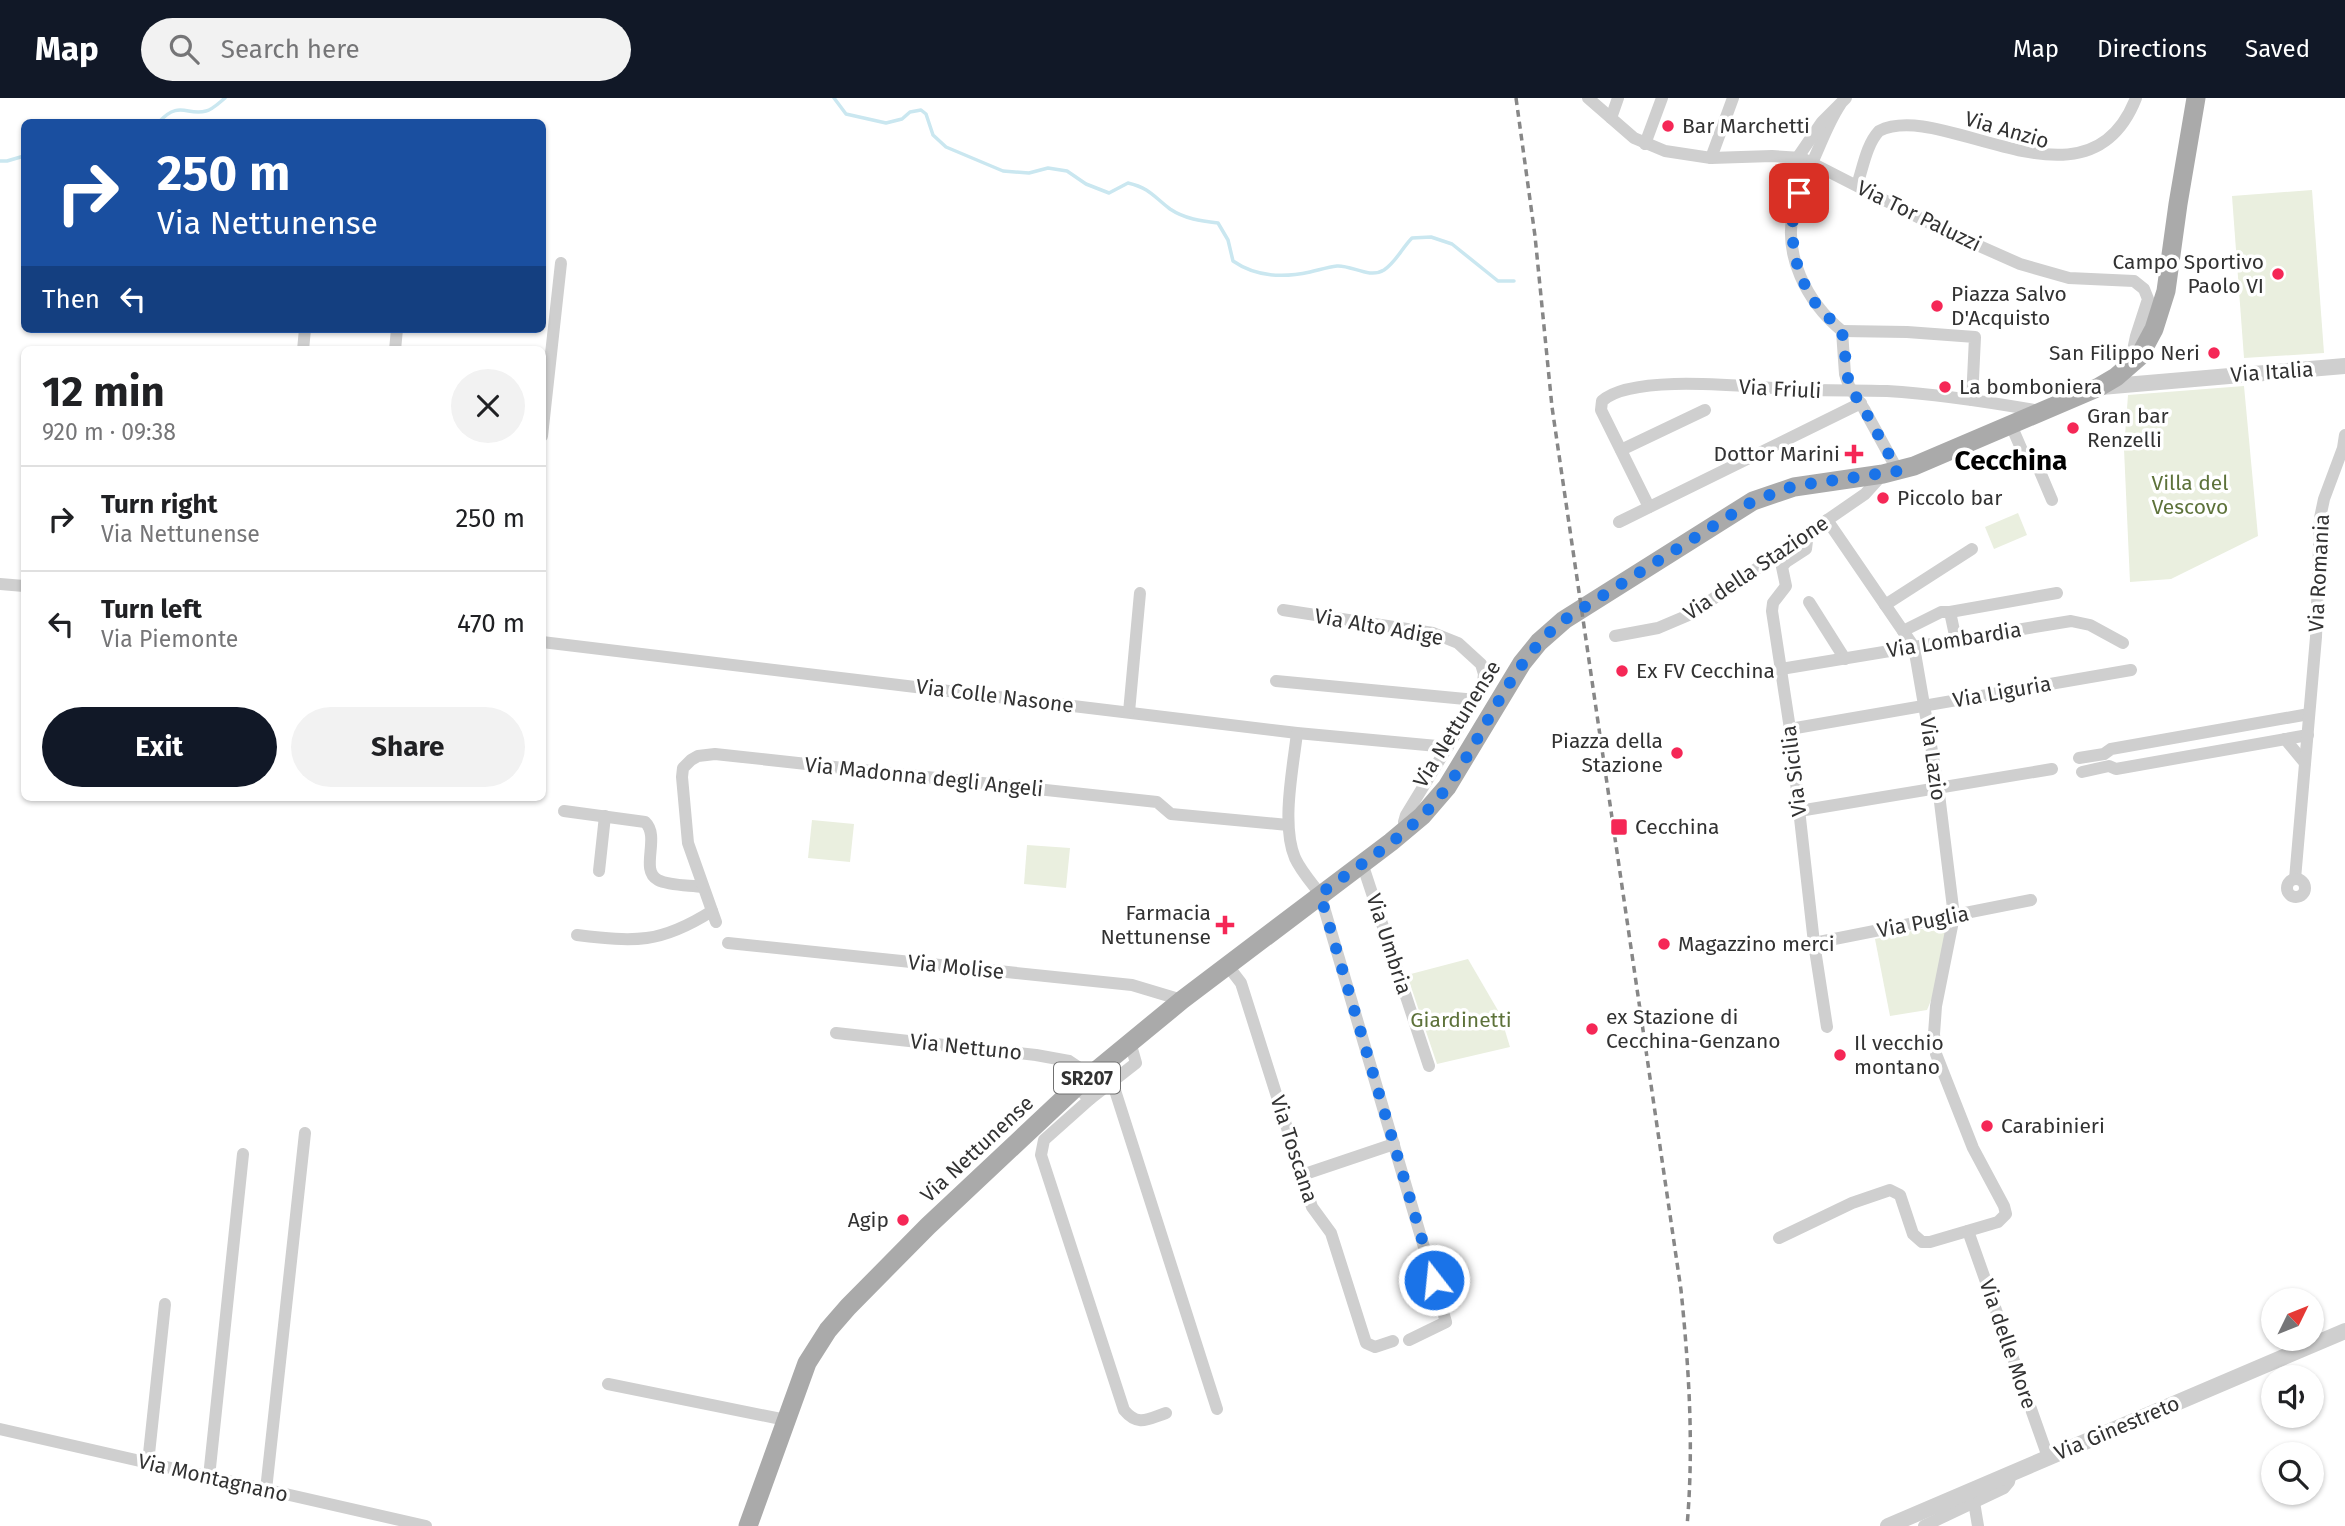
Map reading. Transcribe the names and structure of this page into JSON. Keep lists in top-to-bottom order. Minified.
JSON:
{"streets":{"main road":["Via Nettunense","SR207"],"street":["Via Anzio","Via Tor Paluzzi","Via Italia","Via Friuli","Via della Stazione","Via Romania","Via Alto Adige","Via Lombardia","Via Liguria","Via Colle Nasone","Via Lazio","Via Sicilia","Via Madonna degli Angeli","Via Puglia","Via Umbria","Via Molise","Via Nettuno","Via Toscana","Via delle More","Via Ginestreto","Via Montagnano"]},"crossings":[["Via Tor Paluzzi","Via Nettunense"],["Via Italia","Via Nettunense"],["Via Friuli","Via Nettunense"],["Via della Stazione","Via Nettunense"],["Via della Stazione","Via Lazio"],["Via della Stazione","Via Sicilia"],["Via Lombardia","Via Lazio"],["Via Lombardia","Via Sicilia"],["Via Liguria","Via Lazio"],["Via Liguria","Via Sicilia"],["Via Nettunense","Via Umbria"],["Via Nettunense","Via Molise"],["Via Nettunense","Via Nettuno"],["Via Nettunense","Via Toscana"],["Via Lazio","Via Puglia"],["Via Lazio","Via delle More"],["Via Sicilia","Via Puglia"],["Via delle More","Via Ginestreto"]],"districts":["Cecchina"],"parks":["Villa del Vescovo","Giardinetti"],"places":{"other":["Bar Marchetti","Campo Sportivo Paolo VI","Piazza Salvo D'Acquisto","San Filippo Neri","La bomboniera","Gran bar Renzelli","Piccolo bar","Ex FV Cecchina","Piazza della Stazione","Magazzino merci","ex Stazione di Cecchina-Genzano","Il vecchio montano","Carabinieri","Agip"],"health":["Dottor Marini","Farmacia Nettunense"],"transit":["Cecchina"]},"north":"top right","page":{"header":"Map","search":"Search here","nav":["Map","Directions","Saved"],"turn":["250 m","Via Nettunense"],"then":"Then","heading":["12 min","920 m · 09:38"],"list":[{"name":"Turn right","note":"Via Nettunense","value":"250 m"},{"name":"Turn left","note":"Via Piemonte","value":"470 m"}],"buttons":["Exit","Share"]}}
